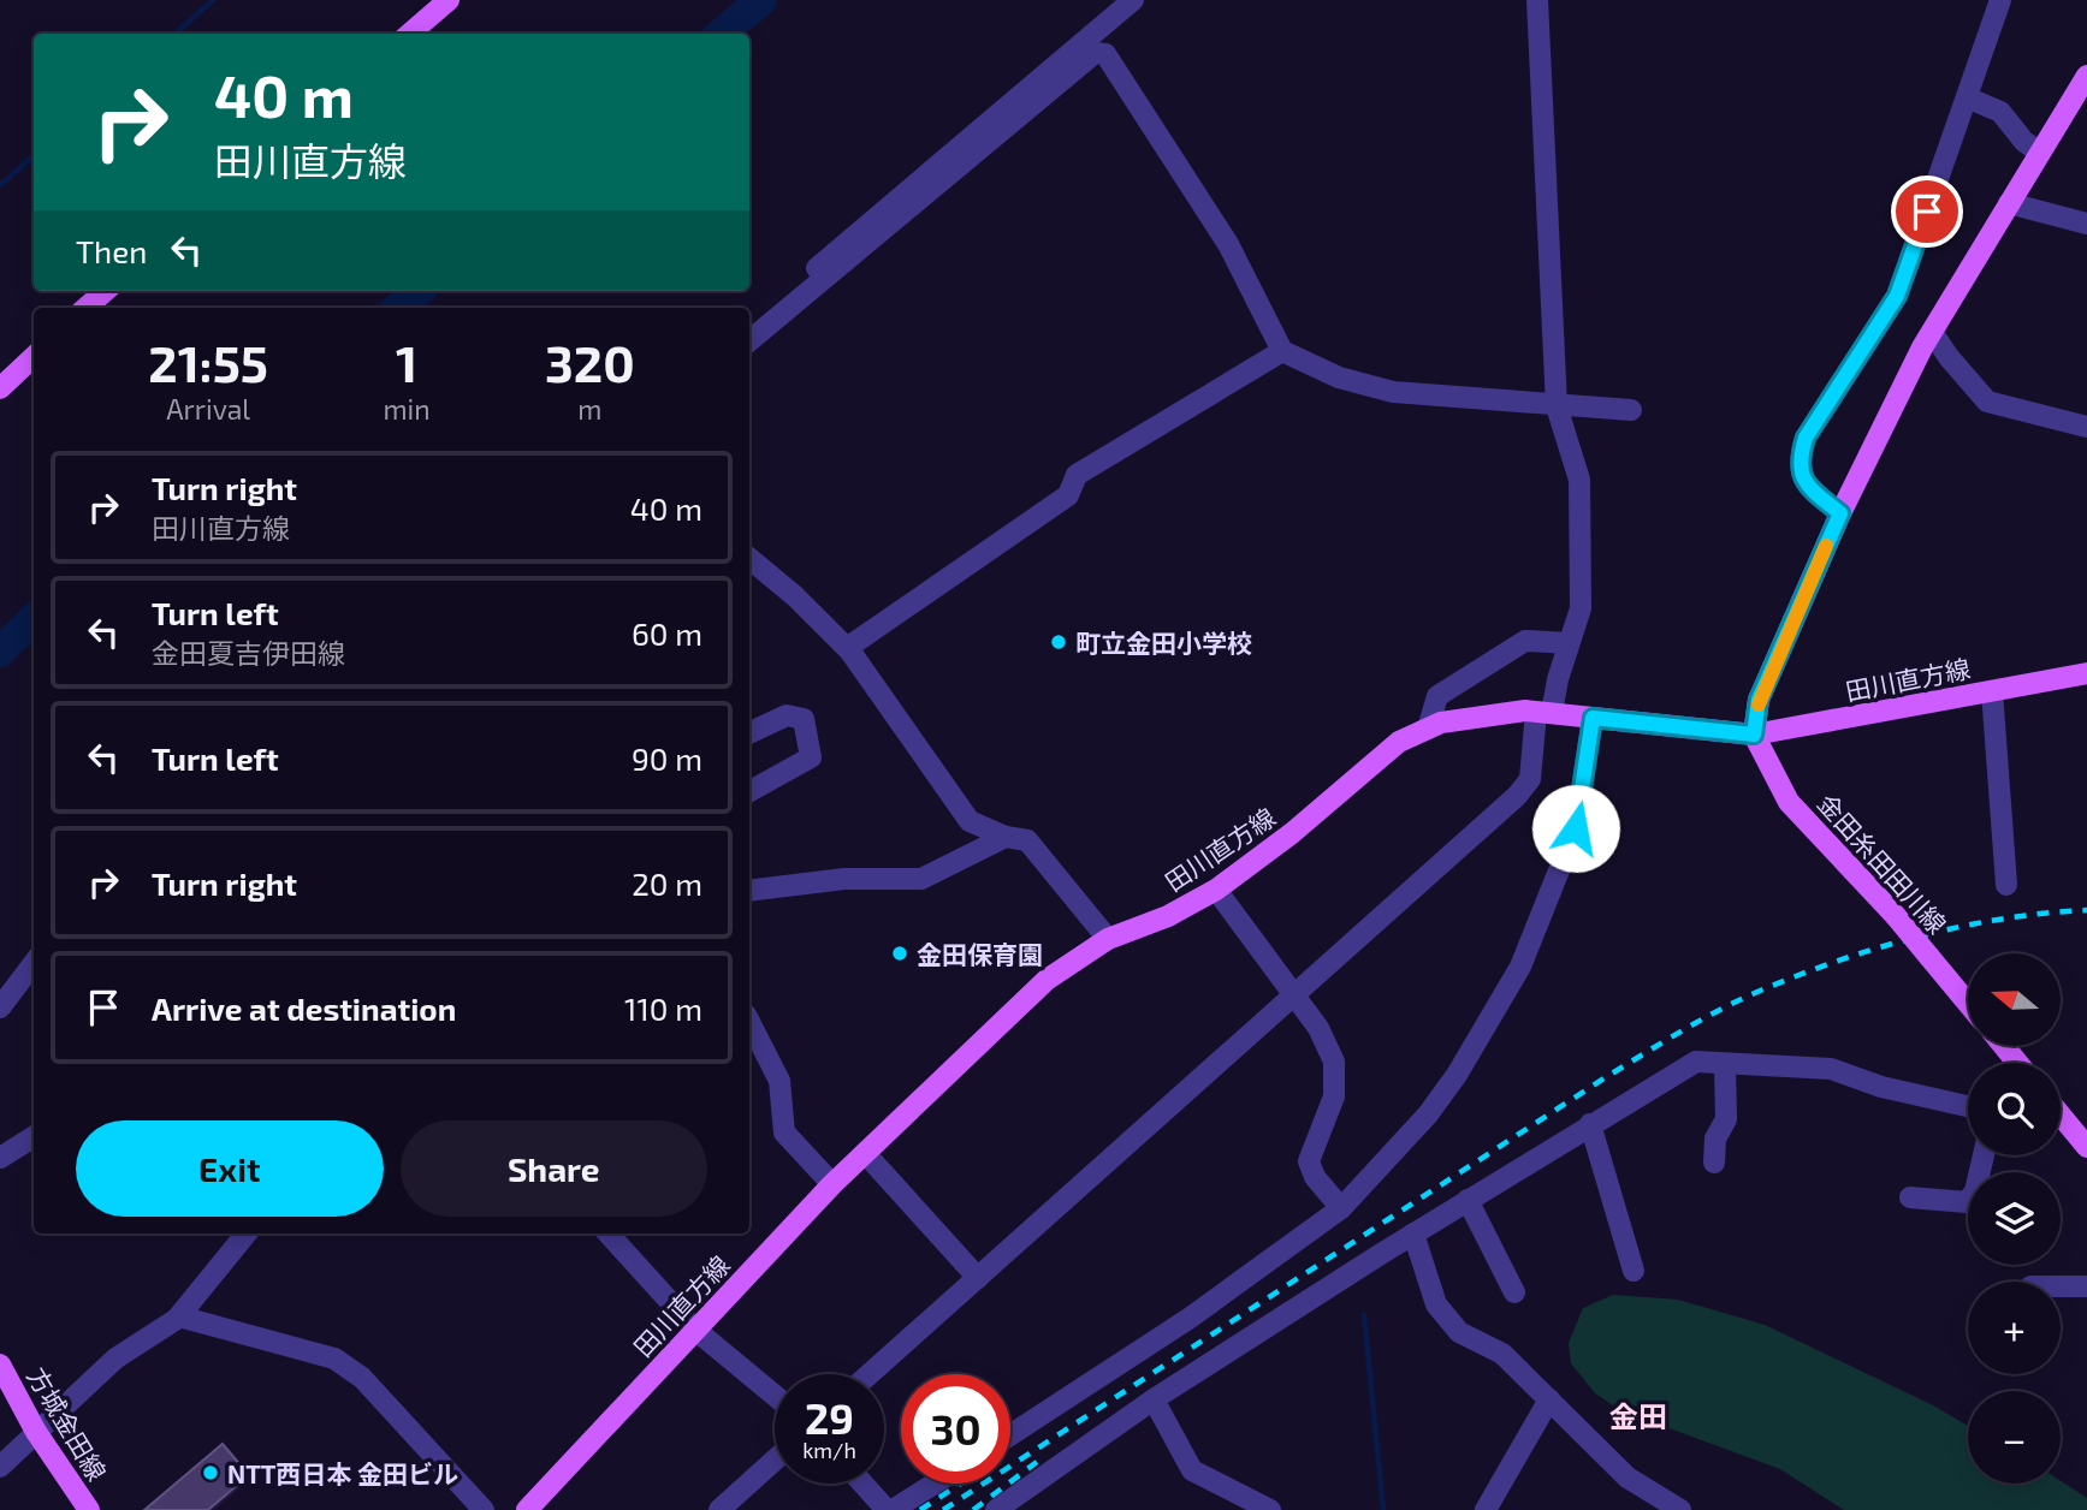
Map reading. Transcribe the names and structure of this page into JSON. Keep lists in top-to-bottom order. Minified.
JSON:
{"streets":{"main road":["田川直方線","金田糸田田川線","方城金田線"]},"crossings":[["田川直方線","金田糸田田川線"]],"districts":["金田"],"places":["町立金田小学校","金田保育園","NTT西日本 金田ビル"],"north":"left","page":{"turn":["40 m","田川直方線"],"then":"Then","eta":["21:55","Arrival","1","min","320","m"],"list":[{"name":"Turn right","note":"田川直方線","value":"40 m"},{"name":"Turn left","note":"金田夏吉伊田線","value":"60 m"},{"name":"Turn left","value":"90 m"},{"name":"Turn right","value":"20 m"},{"name":"Arrive at destination","value":"110 m"}],"map_buttons":["+","−"],"buttons":["Exit","Share"],"speed":"29 km/h","limit":"30"}}
